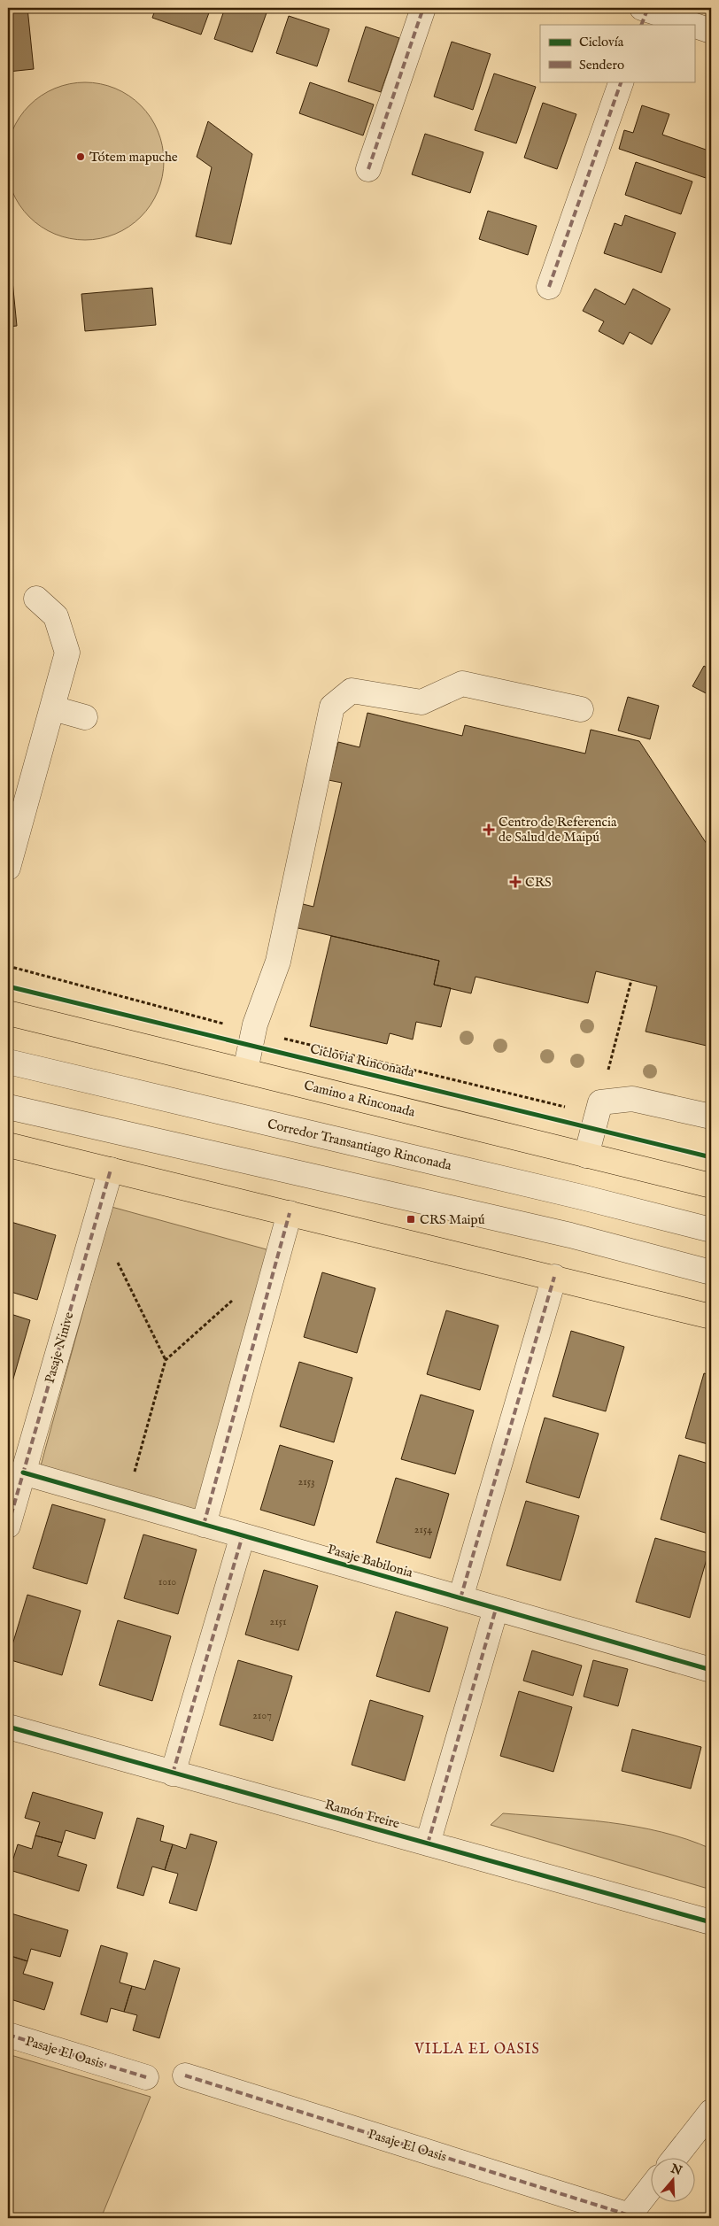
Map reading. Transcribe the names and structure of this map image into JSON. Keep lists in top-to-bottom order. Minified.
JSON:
{"streets":{"main road":["Camino a Rinconada"],"street":["Corredor Transantiago Rinconada","Pasaje Ninive","Pasaje Babilonia","Ramón Freire","Pasaje El Oasis"],"cycle path":["Ciclovia Rinconada"]},"crossings":[["Pasaje Ninive","Pasaje Babilonia"]],"districts":["VILLA EL OASIS"],"places":{"other":["Tótem mapuche"],"health":["Centro de Referencia de Salud de Maipú","CRS"],"transit":["CRS Maipú"]},"house_numbers":["2153","2154","1010","2151","2107"],"legend":["Ciclovía","Sendero"],"north":"top"}
